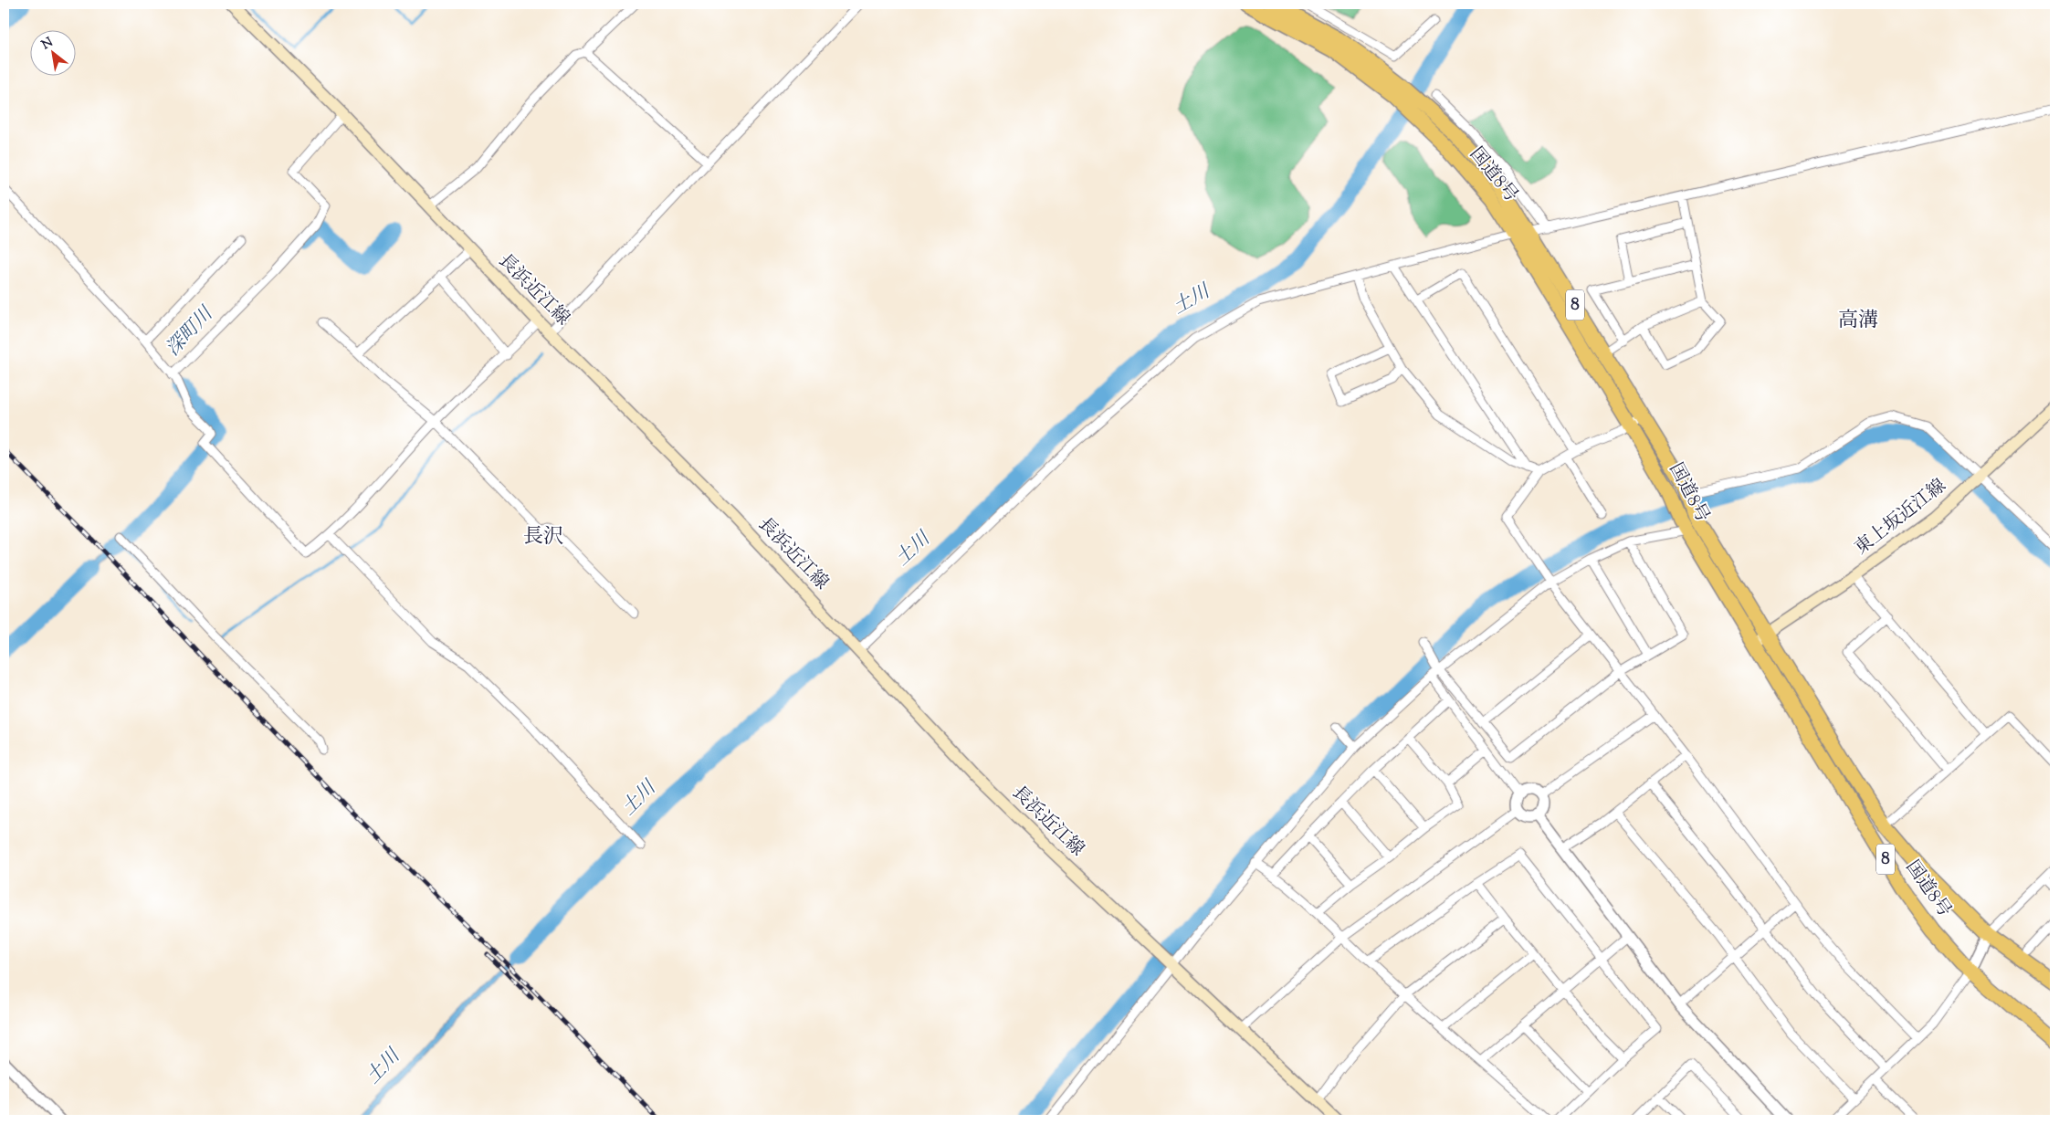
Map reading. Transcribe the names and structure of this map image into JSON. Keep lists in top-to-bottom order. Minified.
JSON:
{"streets":{"highway":["国道8号","8"],"main road":["長浜近江線","東上坂近江線"]},"crossings":[["国道8号","東上坂近江線"]],"districts":["高溝","長沢"],"water":["土川","深町川"],"north":"top left"}
